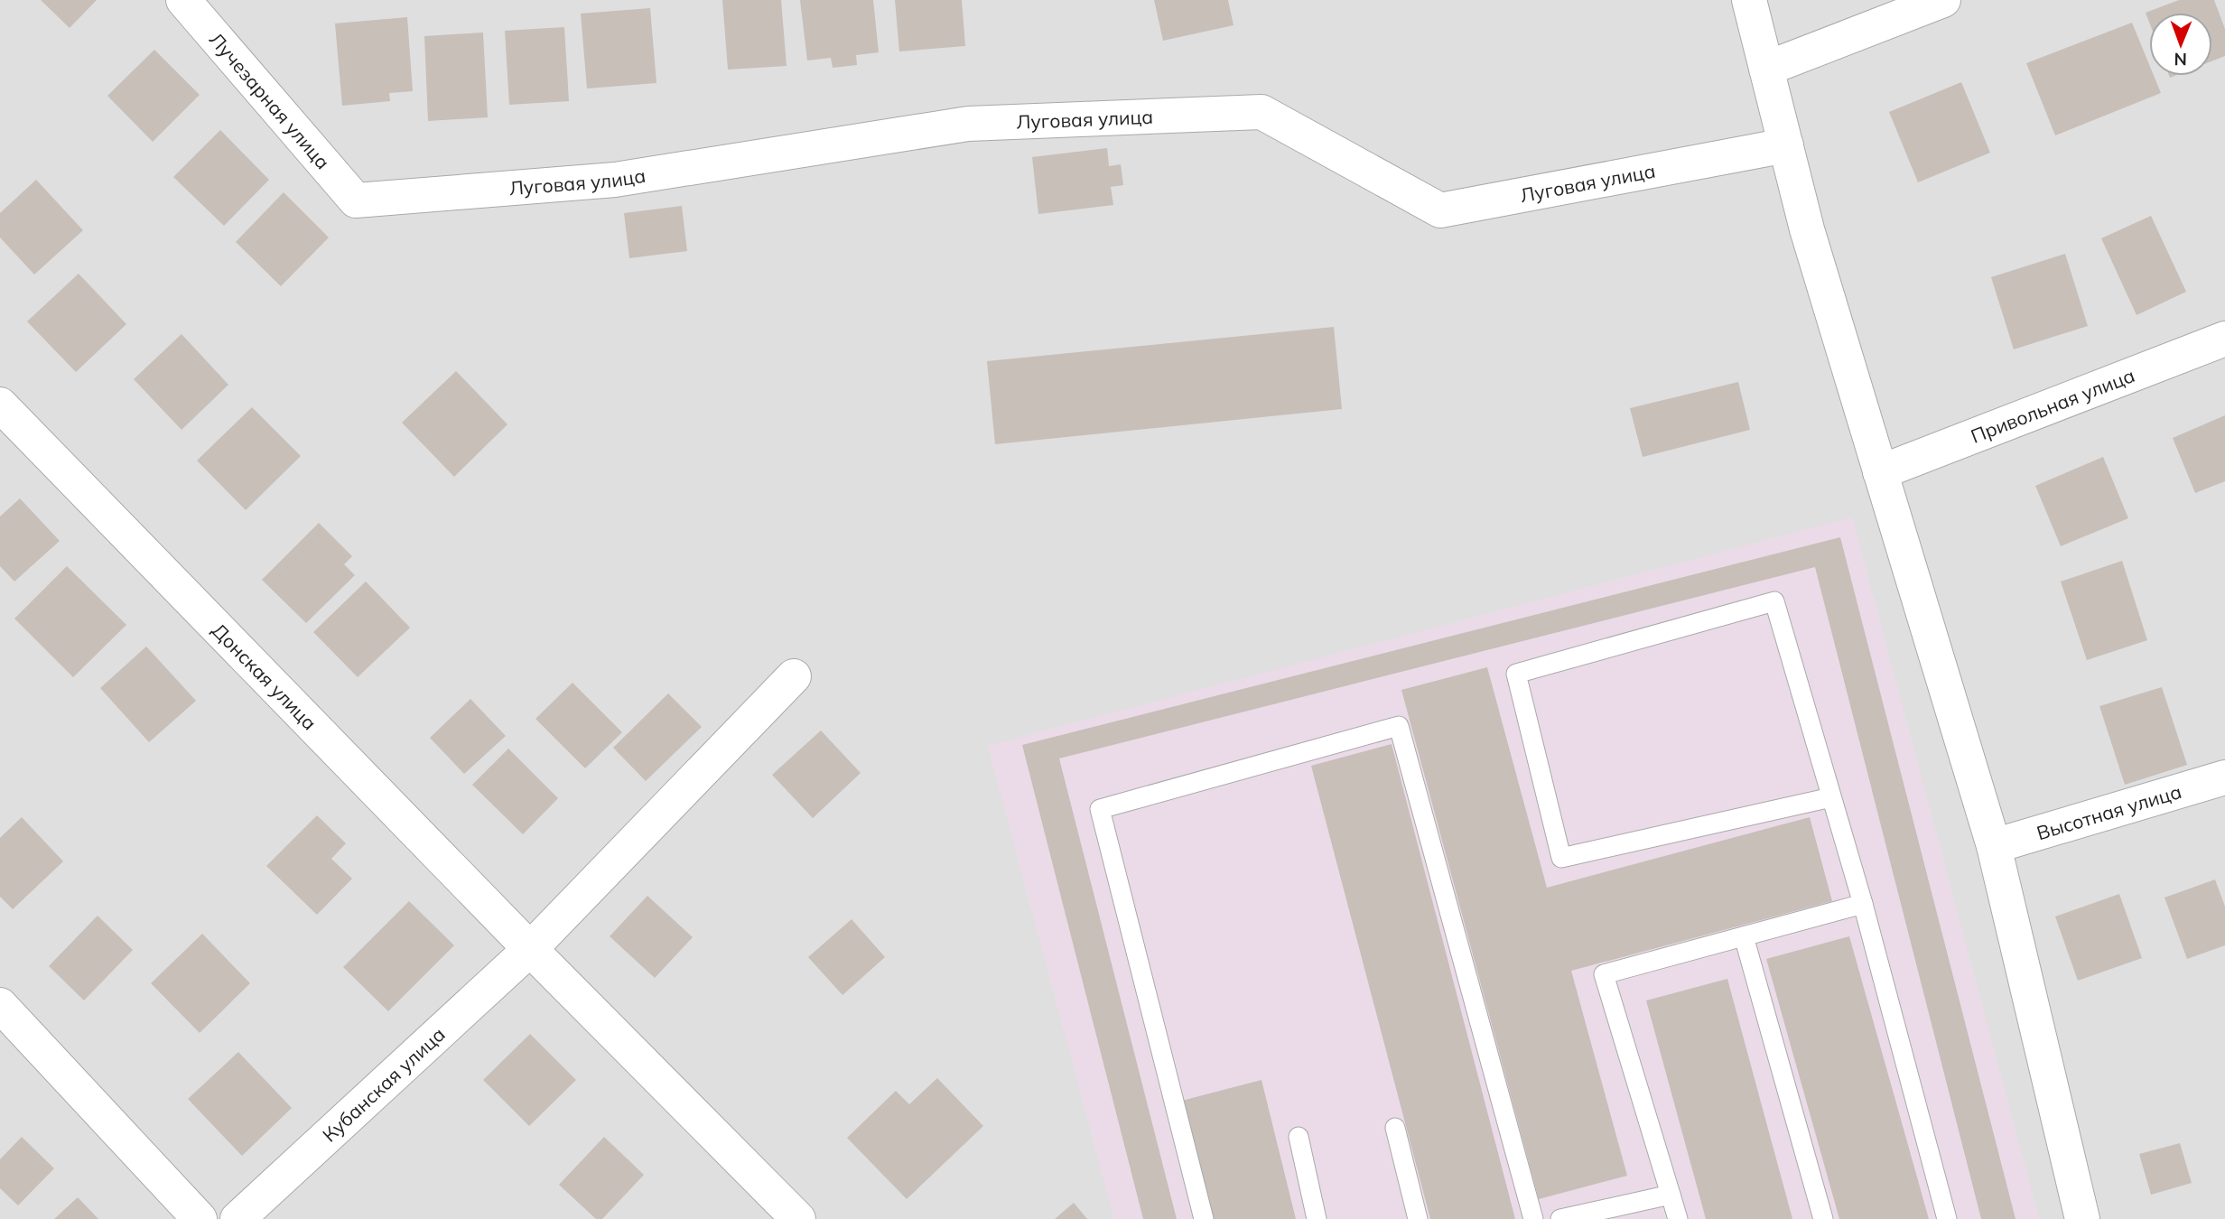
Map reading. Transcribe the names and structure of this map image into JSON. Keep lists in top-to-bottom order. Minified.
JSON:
{"streets":{"street":["Лучезарная улица","Луговая улица","Привольная улица","Донская улица","Высотная улица","Кубанская улица"]},"crossings":[["Лучезарная улица","Луговая улица"],["Донская улица","Кубанская улица"]],"north":"bottom"}
